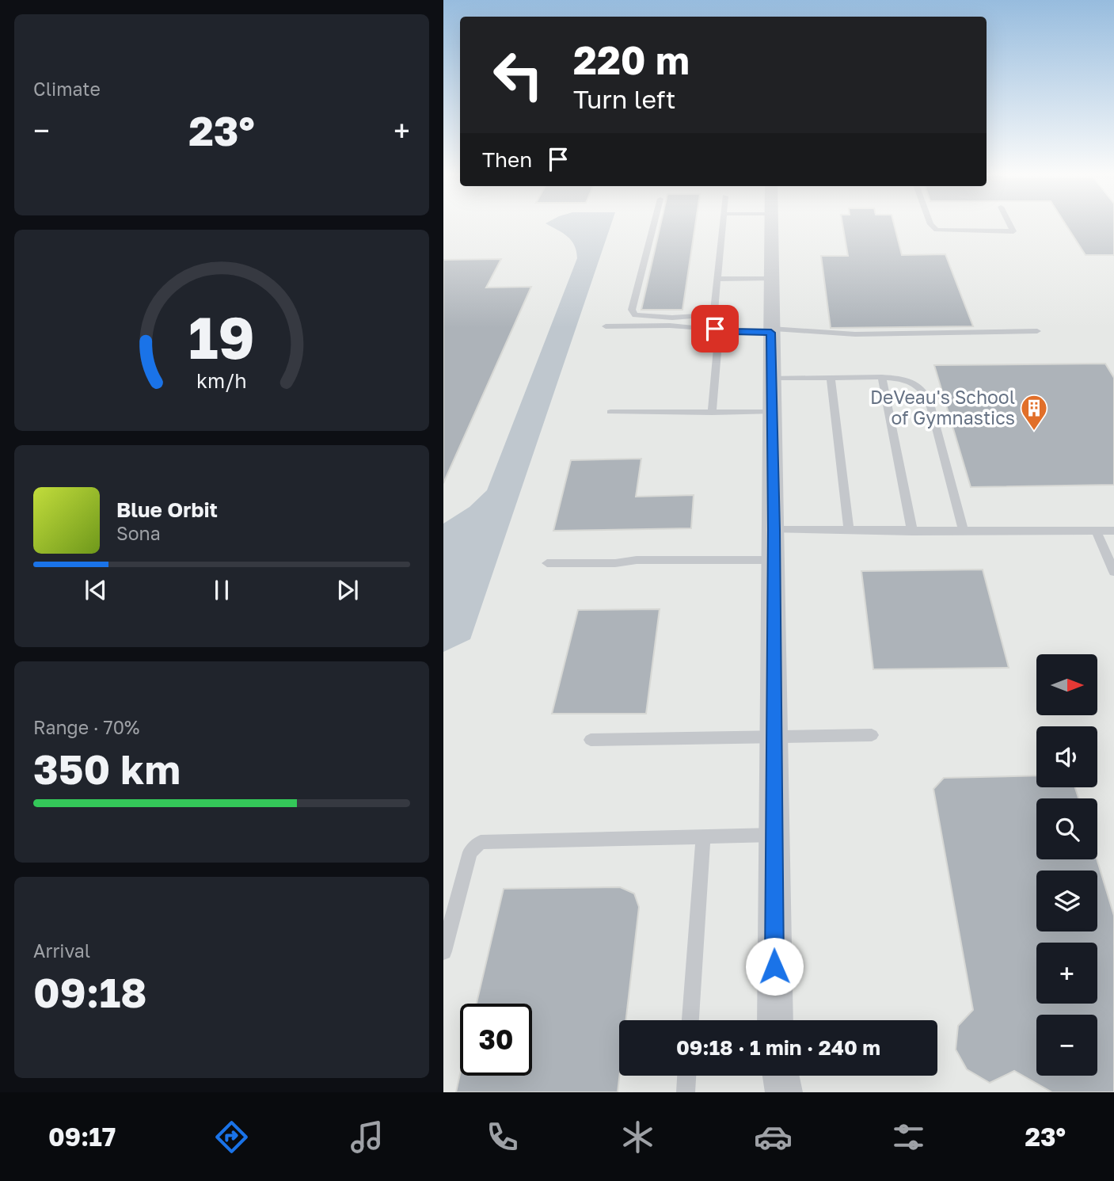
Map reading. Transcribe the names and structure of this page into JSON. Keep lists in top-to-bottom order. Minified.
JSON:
{"places":{"building":["DeVeau's School of Gymnastics"]},"north":"right","page":{"tile":["Climate",["Range · 70%","350 km"],["Arrival","09:18"]],"turn":["220 m","Turn left"],"heat":["−","23°","+"],"then":"Then","song":["Blue Orbit","Sona"],"map_buttons":["+","−"],"limit":"30","trip":"09:18 · 1 min · 240 m","tabs":["09:17","23°"],"gauge":["19","km/h"]}}
